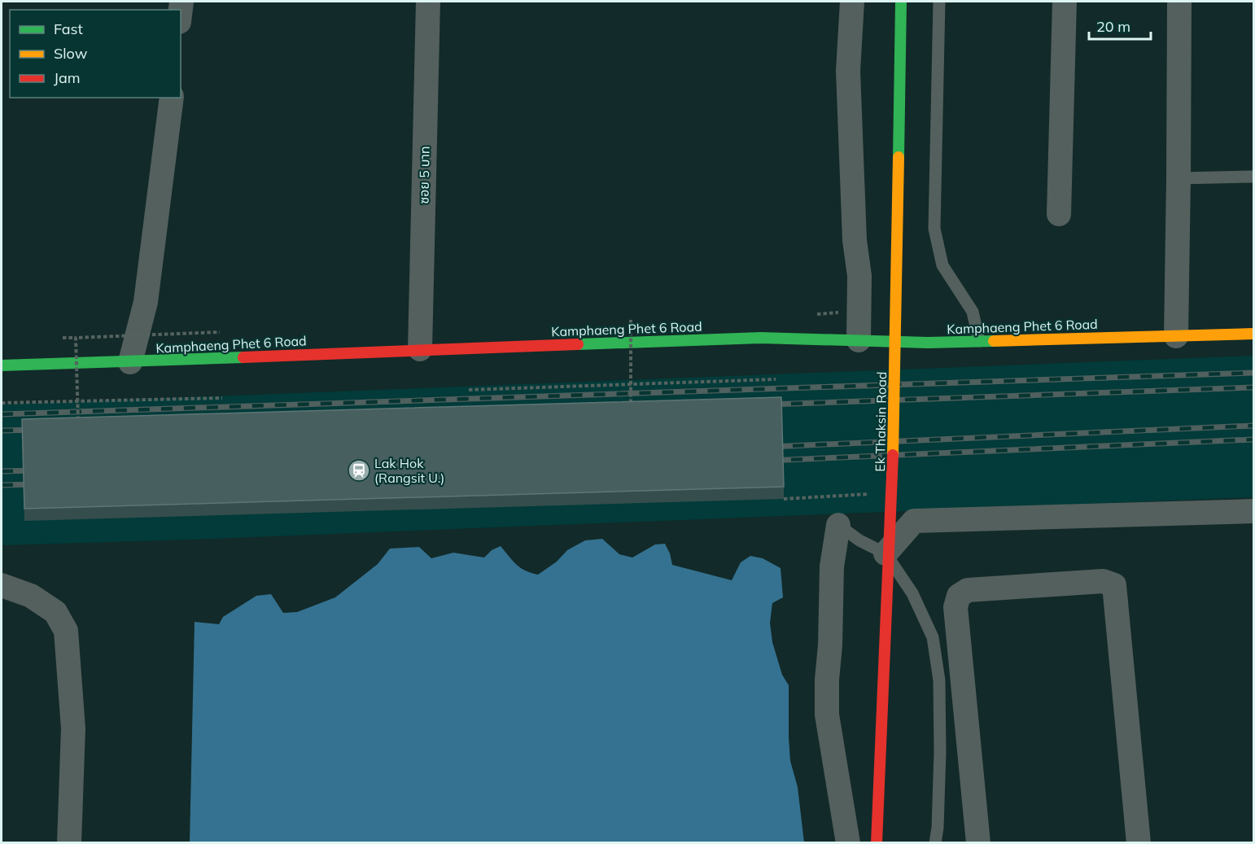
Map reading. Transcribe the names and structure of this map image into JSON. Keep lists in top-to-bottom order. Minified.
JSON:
{"streets":{"main road":["Kamphaeng Phet 6 Road","Ek Thaksin Road"],"street":["ซอย 5 บาท"]},"crossings":[["ซอย 5 บาท","Kamphaeng Phet 6 Road"]],"places":{"station":["Lak Hok (Rangsit U.)"]},"legend":["Fast","Slow","Jam"],"scale_bar":"20 m"}
